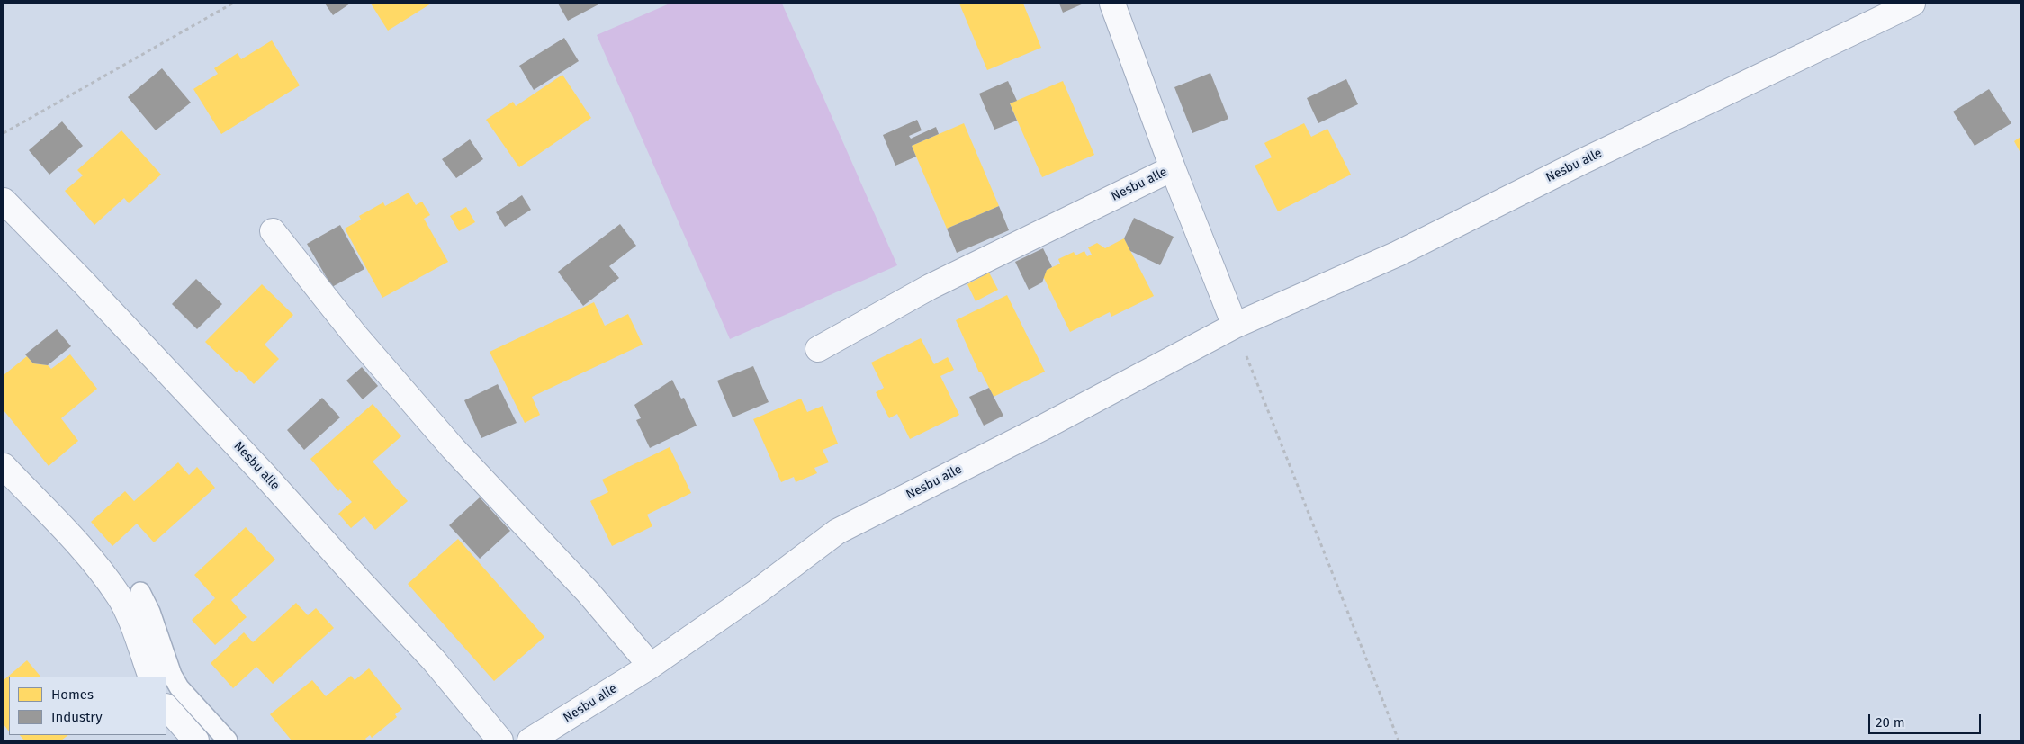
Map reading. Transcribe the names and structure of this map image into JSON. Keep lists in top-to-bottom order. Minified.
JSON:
{"streets":{"street":["Nesbu alle"]},"legend":["Homes","Industry"],"scale_bar":"20 m"}
